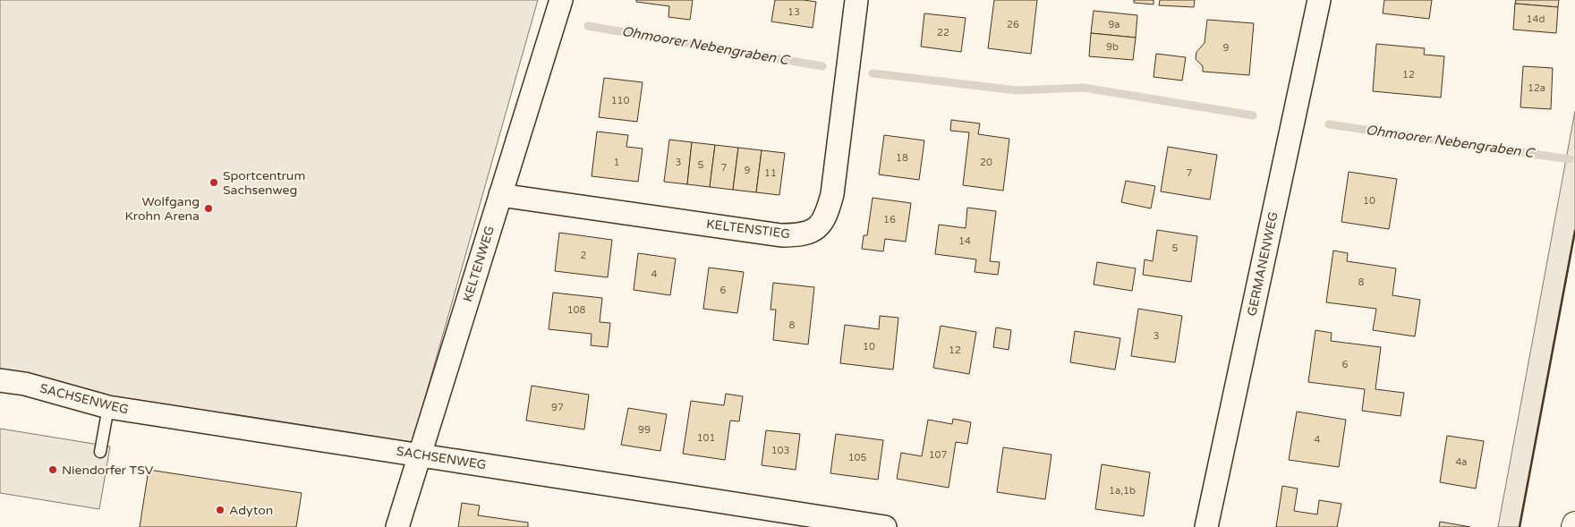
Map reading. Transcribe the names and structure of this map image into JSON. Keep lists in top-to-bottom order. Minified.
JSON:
{"streets":{"street":["KELTENSTIEG","KELTENWEG","GERMANENWEG","SACHSENWEG"]},"crossings":[["KELTENSTIEG","KELTENWEG"],["KELTENWEG","SACHSENWEG"]],"water":["Ohmoorer Nebengraben C"],"places":["Sportcentrum Sachsenweg","Wolfgang Krohn Arena","Niendorfer TSV","Adyton"],"house_numbers":["13","14d","26","9a","22","9b","9","12","12a","110","18","1","3","20","5","7","9","11","7","10","16","14","5","2","4","8","6","108","8","3","10","12","6","97","99","101","4","103","107","105","4a","1a,1b"]}
